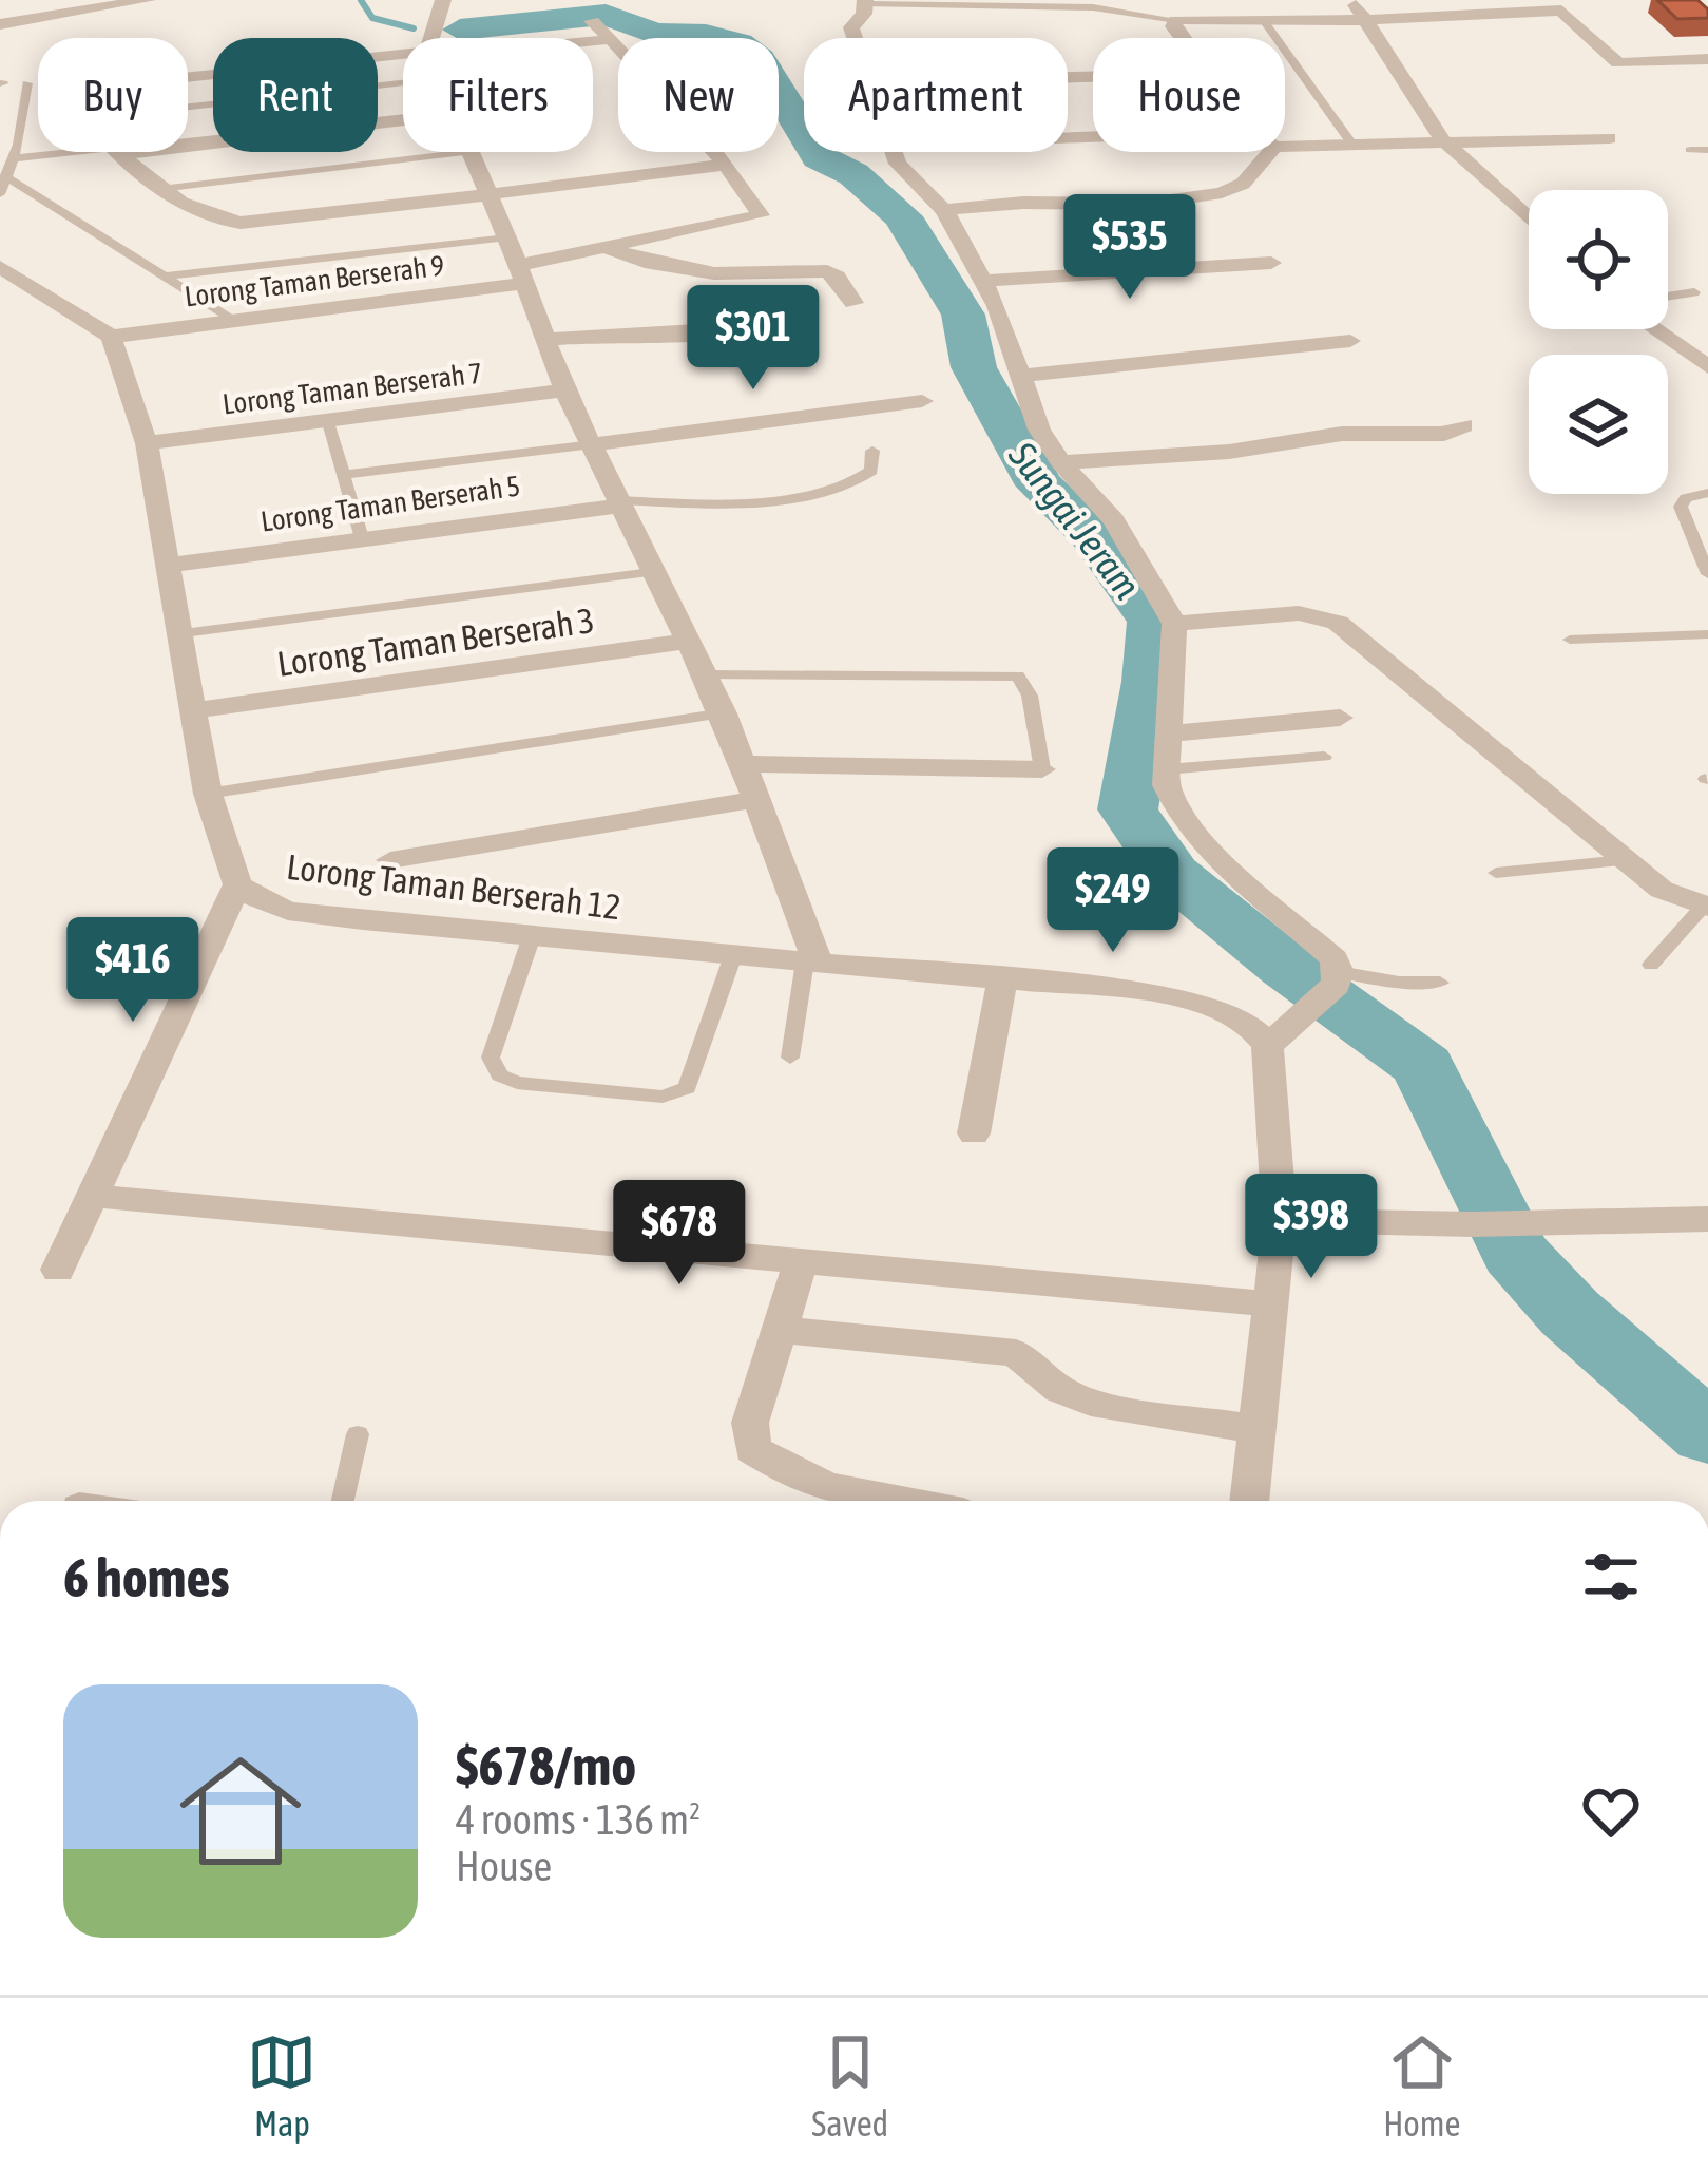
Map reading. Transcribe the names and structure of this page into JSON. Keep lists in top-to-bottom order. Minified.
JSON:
{"streets":{"street":["Lorong Taman Berserah 9","Lorong Taman Berserah 7","Lorong Taman Berserah 5","Lorong Taman Berserah 3","Lorong Taman Berserah 12"]},"crossings":[["Lorong Taman Berserah 9","Lorong Taman Berserah 12"],["Lorong Taman Berserah 7","Lorong Taman Berserah 12"],["Lorong Taman Berserah 5","Lorong Taman Berserah 12"],["Lorong Taman Berserah 3","Lorong Taman Berserah 12"]],"water":["Sungai Jeram"],"page":{"chip":["Buy","Rent","Filters","New","Apartment","House"],"price":["$535","$301","$249","$416","$398","$678"],"heading":"6 homes","list":[{"name":"$678/mo","note":"4 rooms · 136 m² · House"}],"tabs":["Map","Saved","Home"]}}
